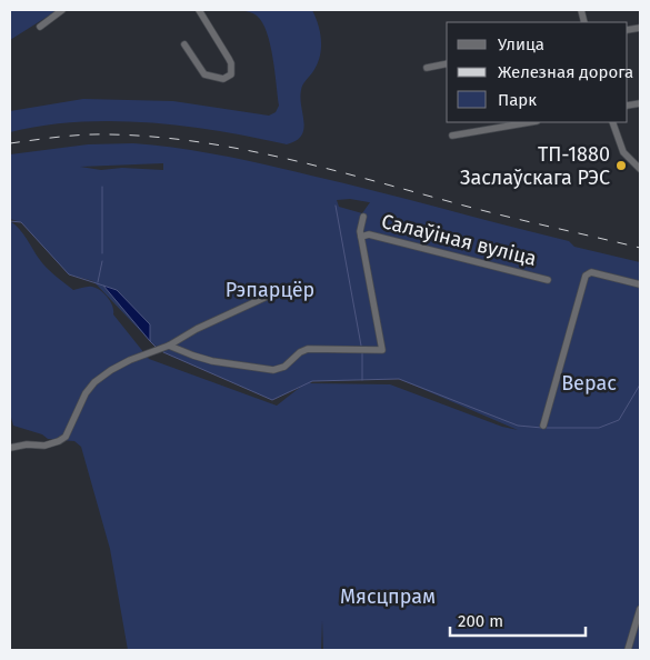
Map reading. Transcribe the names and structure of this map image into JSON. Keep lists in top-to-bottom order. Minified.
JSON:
{"streets":{"street":["Салаўіная вуліца"]},"parks":["Рэпарцёр","Верас","Мясцпрам"],"places":["ТП-1880 Заслаўскага РЭС"],"legend":["Улица","Железная дорога","Парк"],"scale_bar":"200 m"}
